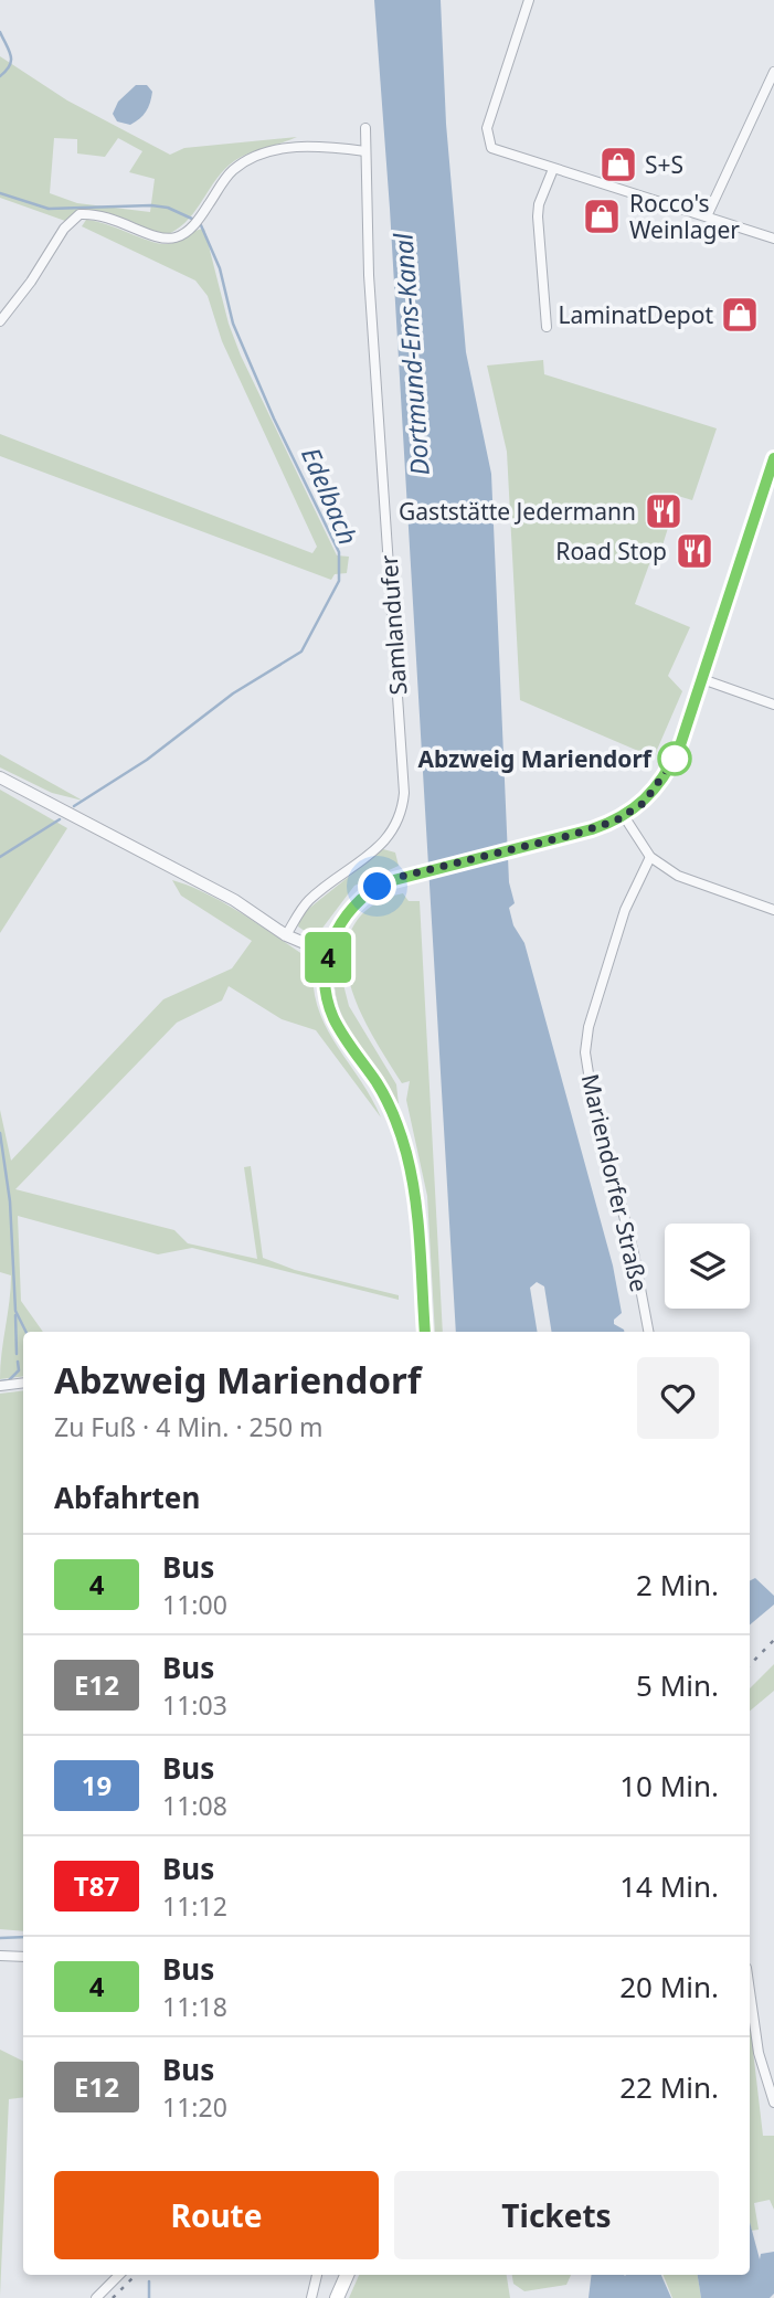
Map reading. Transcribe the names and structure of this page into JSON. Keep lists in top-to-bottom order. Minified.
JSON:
{"streets":{"street":["Samlandufer","Mariendorfer Straße"]},"water":["Dortmund-Ems-Kanal","Edelbach"],"places":{"shop":["S+S","Rocco's Weinlager","LaminatDepot"],"restaurant":["Gaststätte Jedermann","Road Stop"],"other":["Abzweig Mariendorf"]},"lines":["bus line 4"],"page":{"on_map":"4","heading":[["Abzweig Mariendorf","Zu Fuß · 4 Min. · 250 m"],"Abfahrten"],"list":[{"mark":"4","name":"Bus","note":"11:00","value":"2 Min."},{"mark":"E12","name":"Bus","note":"11:03","value":"5 Min."},{"mark":"19","name":"Bus","note":"11:08","value":"10 Min."},{"mark":"T87","name":"Bus","note":"11:12","value":"14 Min."},{"mark":"4","name":"Bus","note":"11:18","value":"20 Min."},{"mark":"E12","name":"Bus","note":"11:20","value":"22 Min."}],"buttons":["Route","Tickets"]}}
